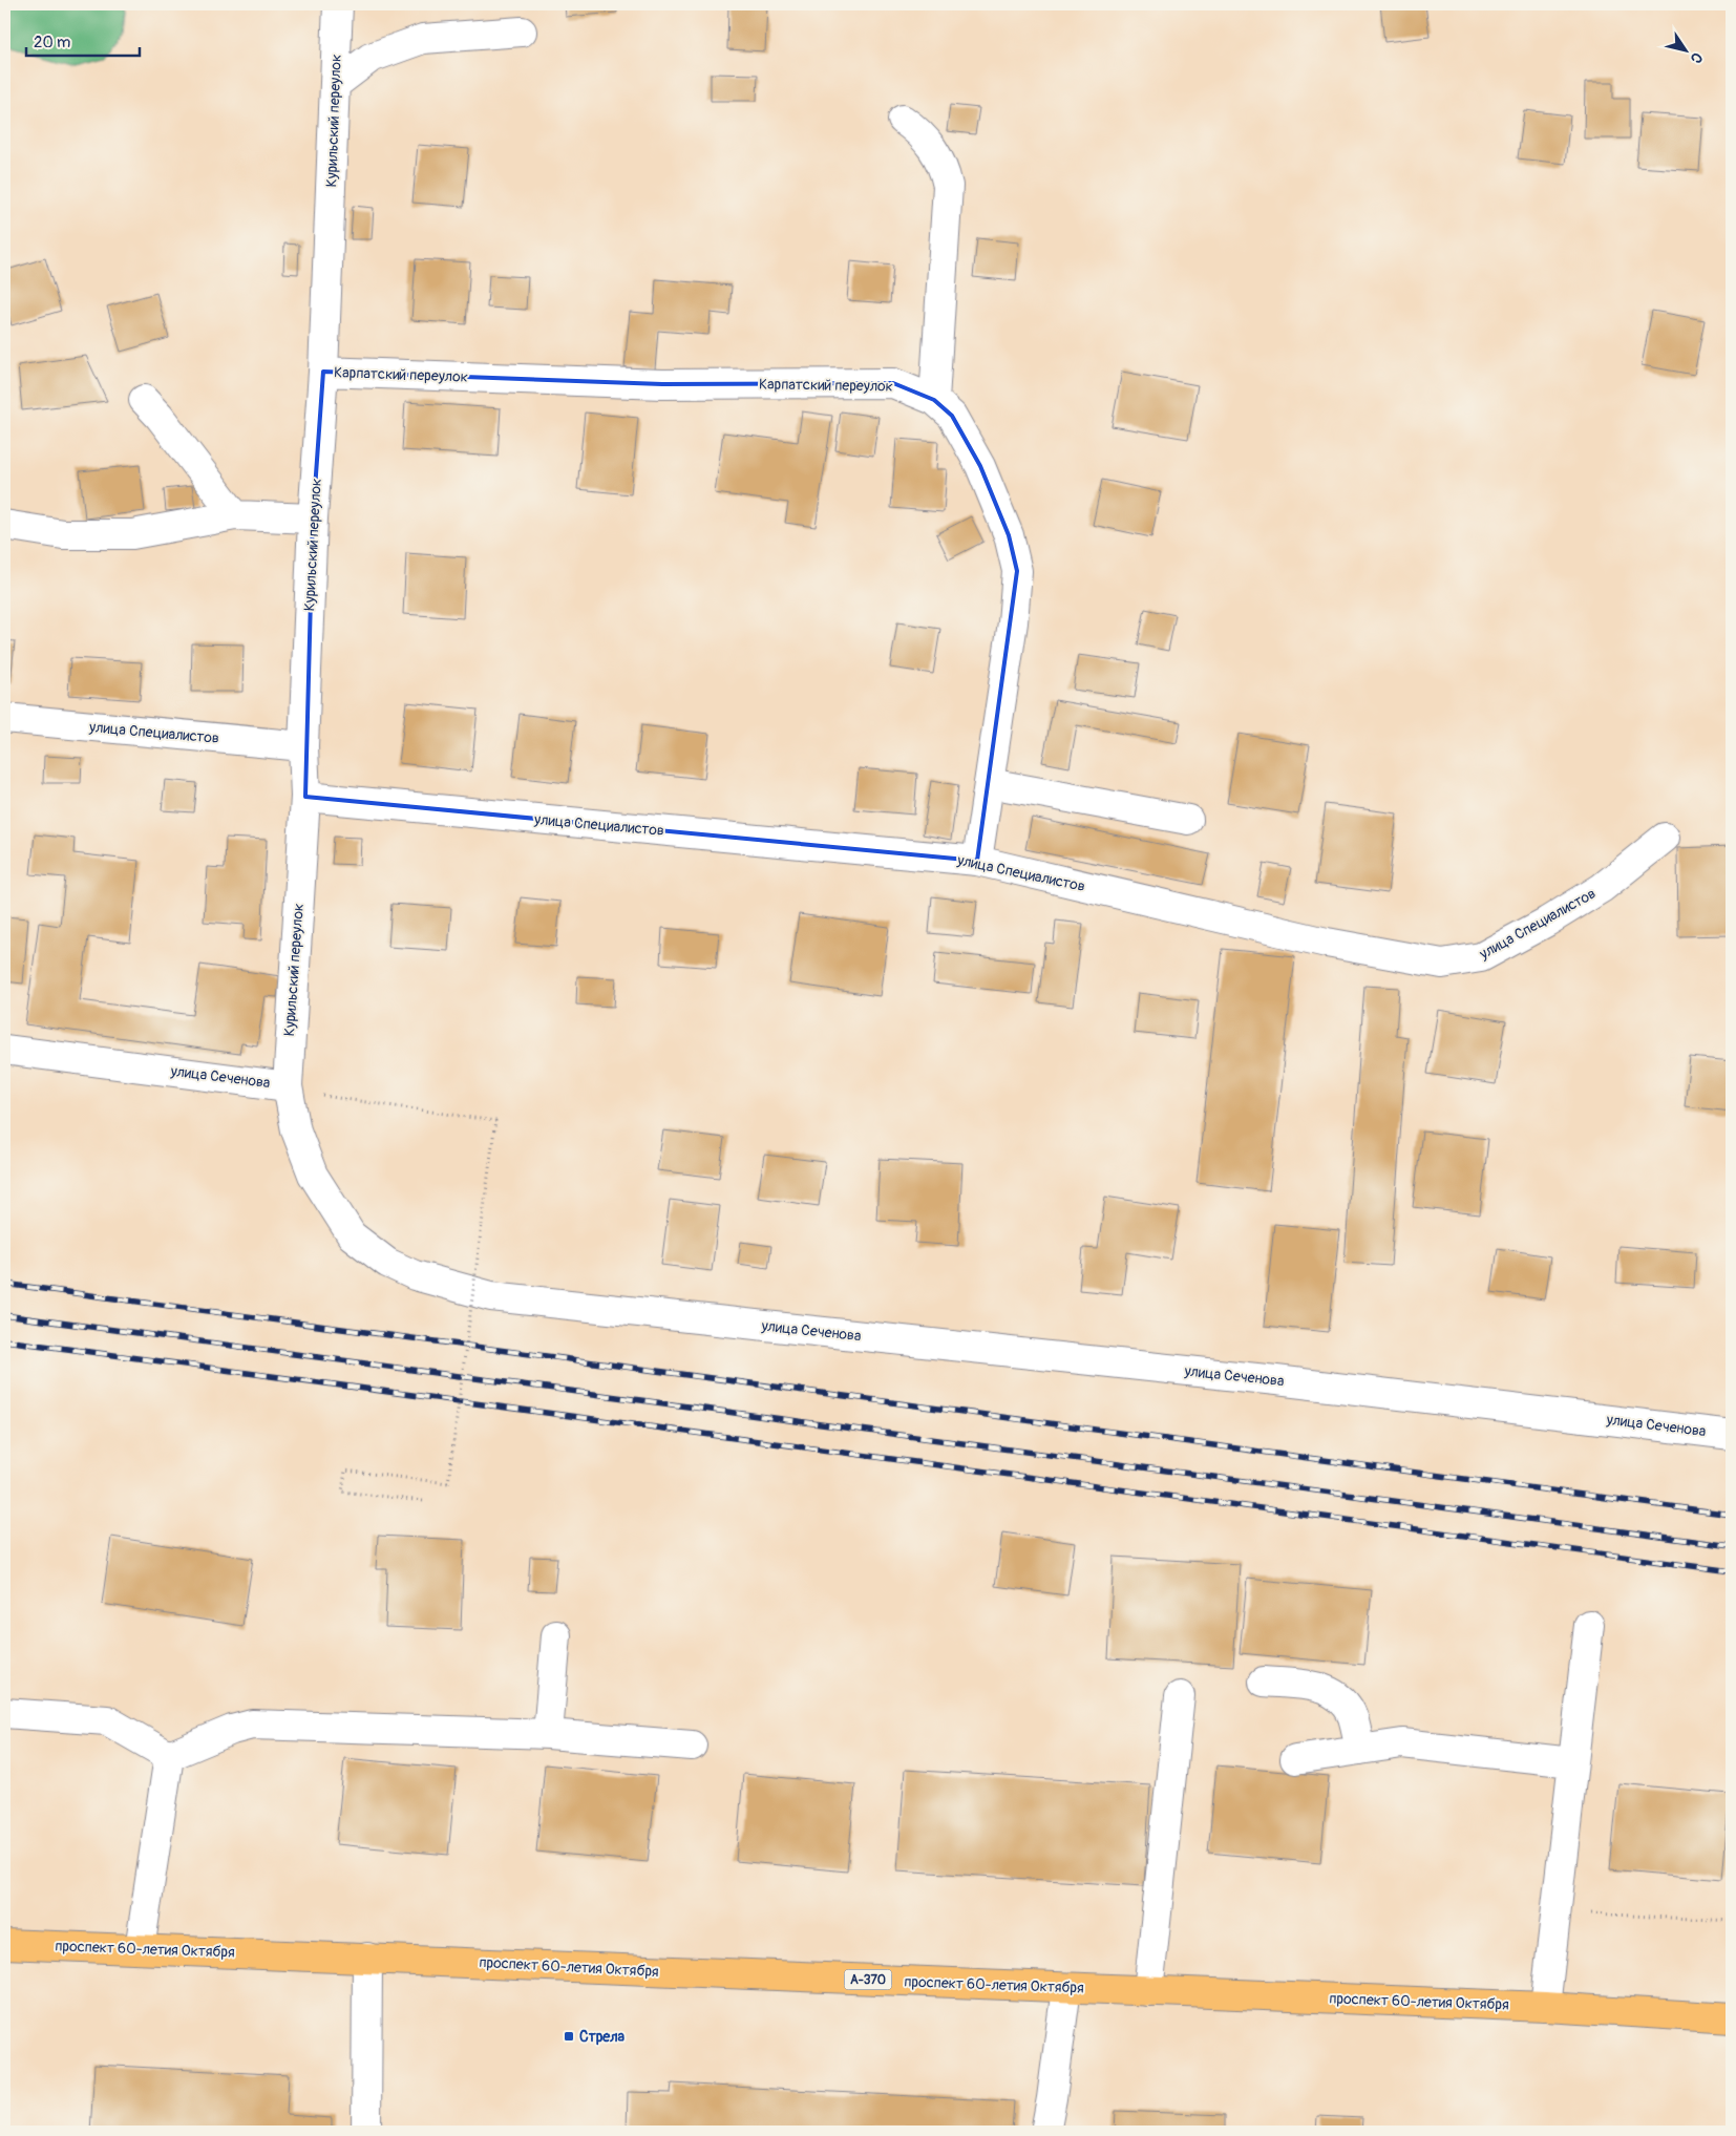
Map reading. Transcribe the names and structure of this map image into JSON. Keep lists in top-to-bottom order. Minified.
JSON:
{"streets":{"highway":["проспект 60-летия Октября","А-370"],"street":["Курильский переулок","Карпатский переулок","улица Специалистов","улица Сеченова"]},"crossings":[["Курильский переулок","Карпатский переулок"],["Курильский переулок","улица Специалистов"],["Курильский переулок","улица Сеченова"],["Карпатский переулок","улица Специалистов"]],"places":{"transit":["Стрела"]},"scale_bar":"20 m","north":"bottom right"}
